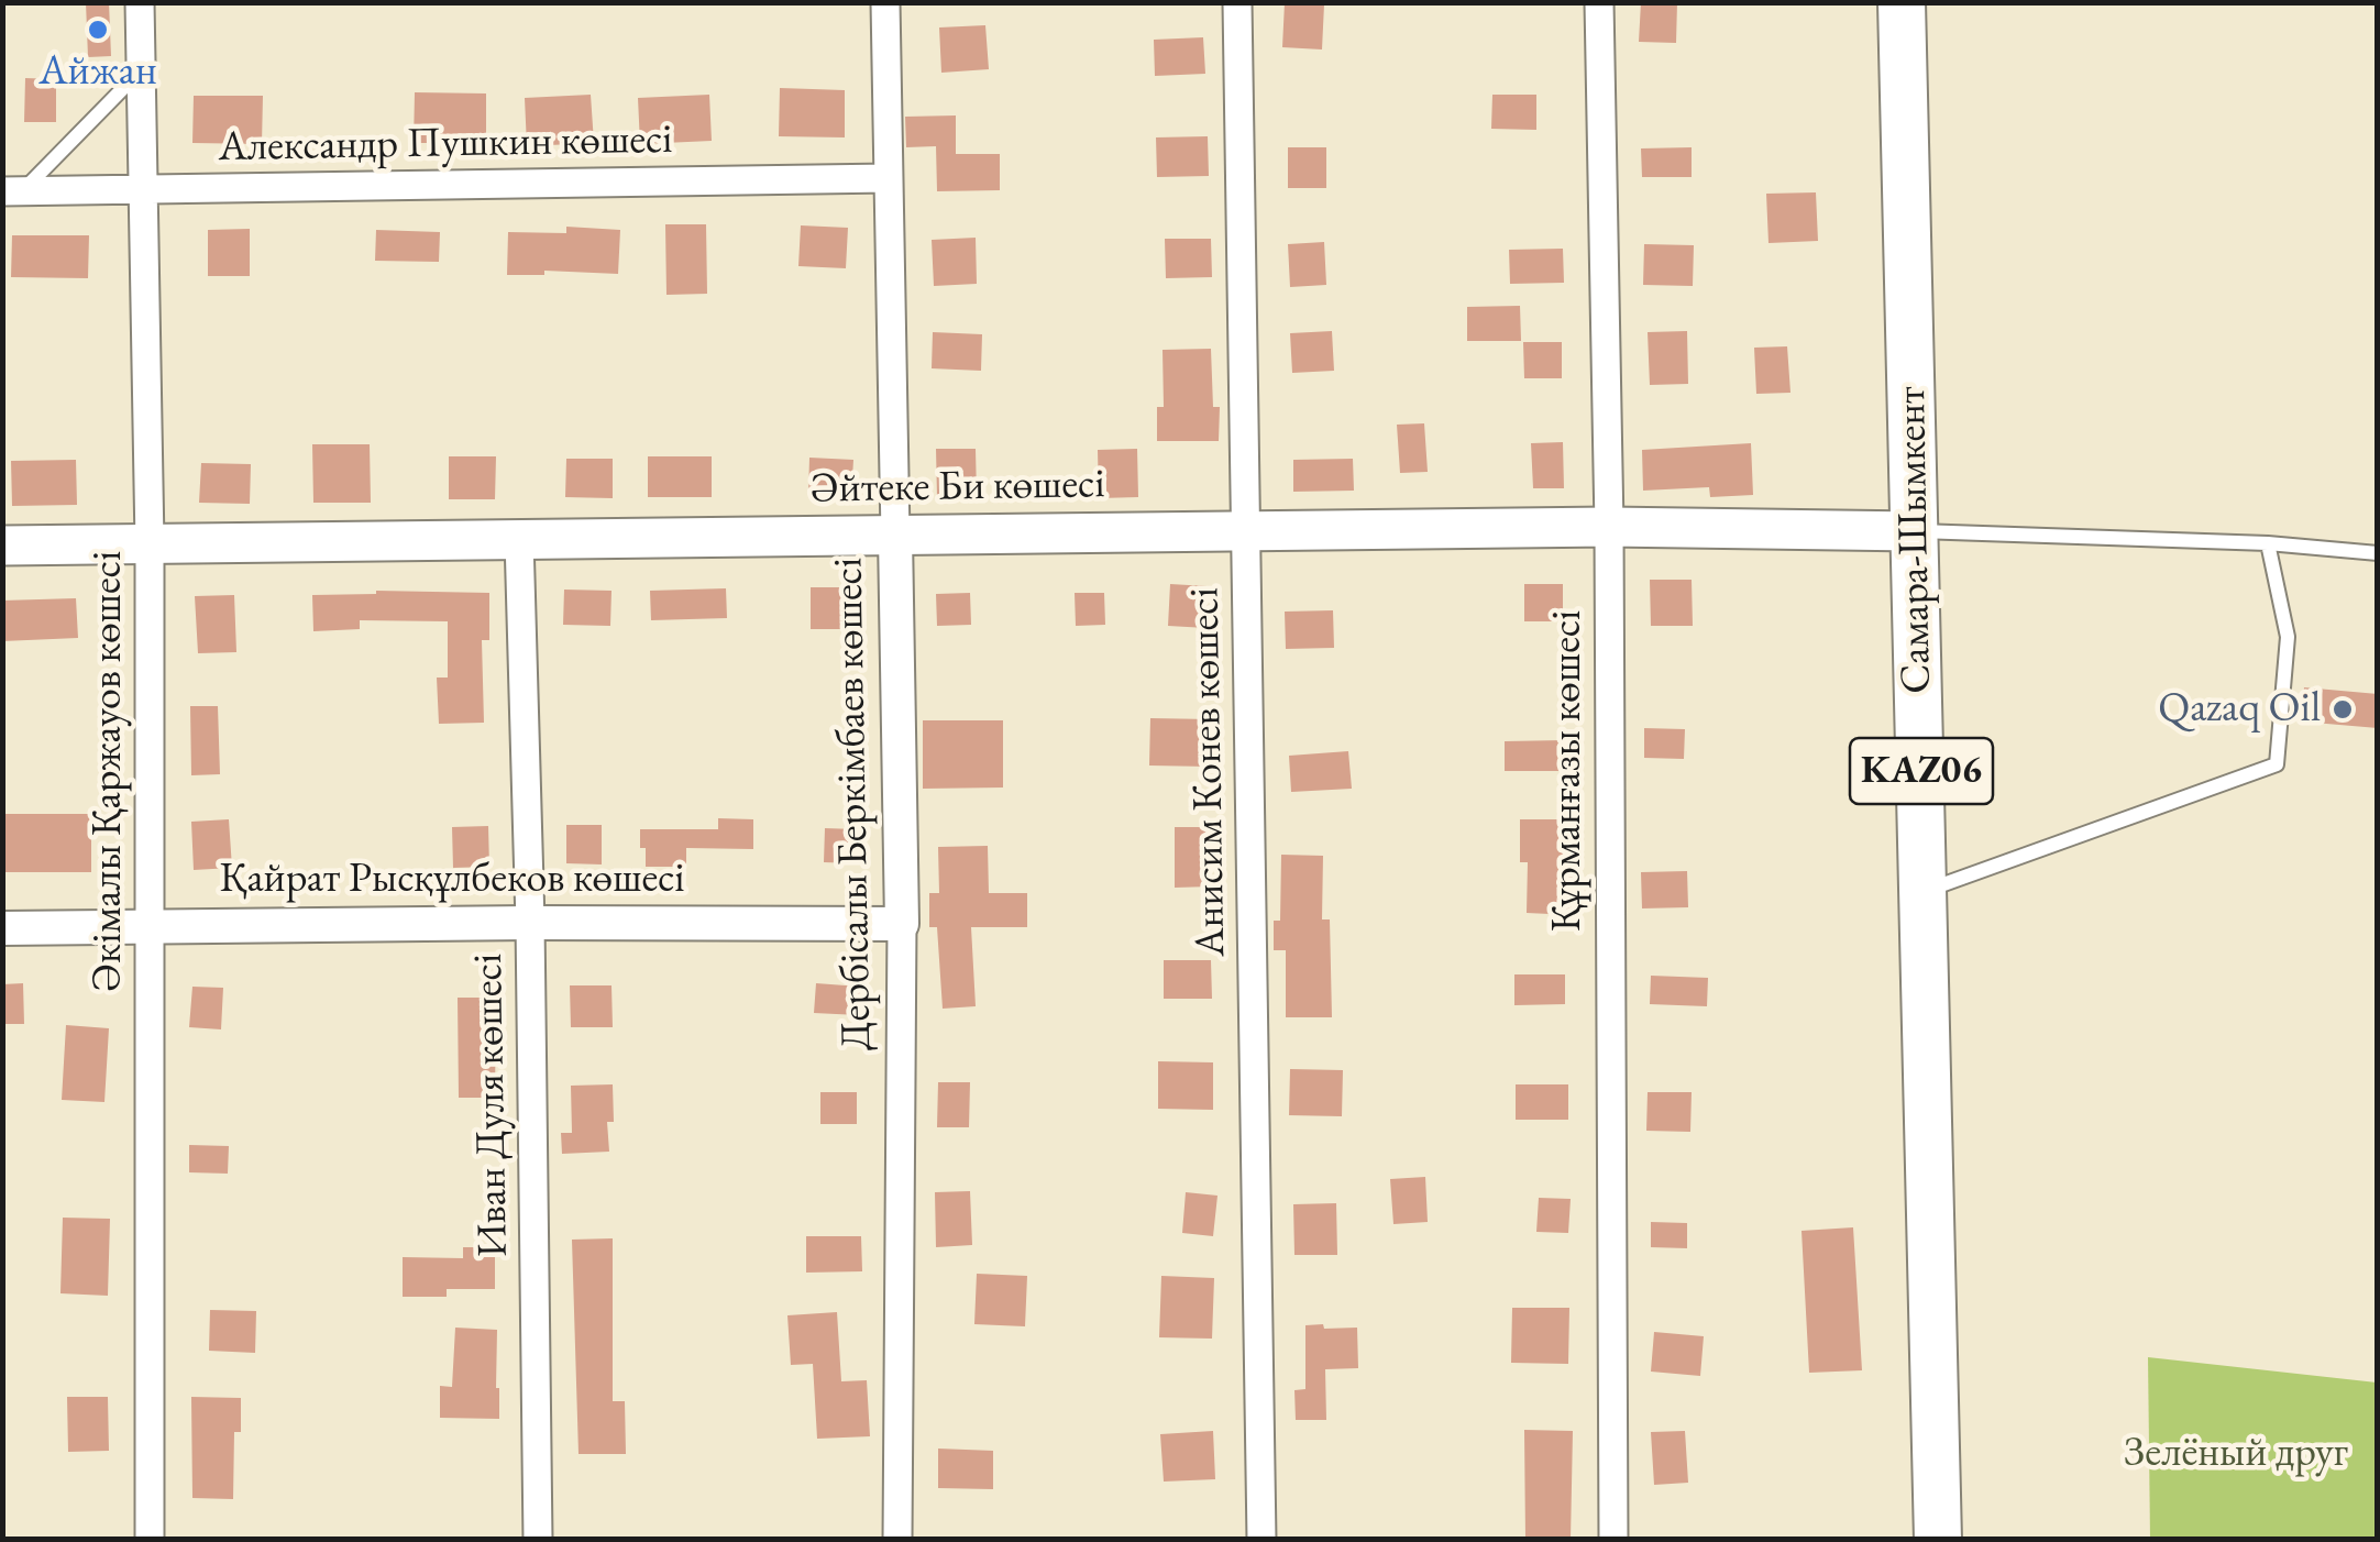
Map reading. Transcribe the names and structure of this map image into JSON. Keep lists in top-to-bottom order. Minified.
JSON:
{"streets":{"highway":["Самара-Шымкент","KАZ06"],"main road":["Әйтеке Би көшесі"],"street":["Александр Пушкин көшесі","Әкімалы Қаржауов көшесі","Құрманғазы көшесі","Анисим Конев көшесі","Дербісалы Беркімбаев көшесі","Қайрат Рысқұлбеков көшесі","Иван Дуля көшесі"]},"crossings":[["Александр Пушкин көшесі","Әкімалы Қаржауов көшесі"],["Александр Пушкин көшесі","Дербісалы Беркімбаев көшесі"],["Әйтеке Би көшесі","Самара-Шымкент"],["Әйтеке Би көшесі","Әкімалы Қаржауов көшесі"],["Әйтеке Би көшесі","Құрманғазы көшесі"],["Әйтеке Би көшесі","Анисим Конев көшесі"],["Әйтеке Би көшесі","Дербісалы Беркімбаев көшесі"],["Әйтеке Би көшесі","Иван Дуля көшесі"],["Әкімалы Қаржауов көшесі","Қайрат Рысқұлбеков көшесі"],["Дербісалы Беркімбаев көшесі","Қайрат Рысқұлбеков көшесі"],["Қайрат Рысқұлбеков көшесі","Иван Дуля көшесі"]],"parks":["Зелёный друг"],"places":["Айжан","Qazaq Oil"]}
